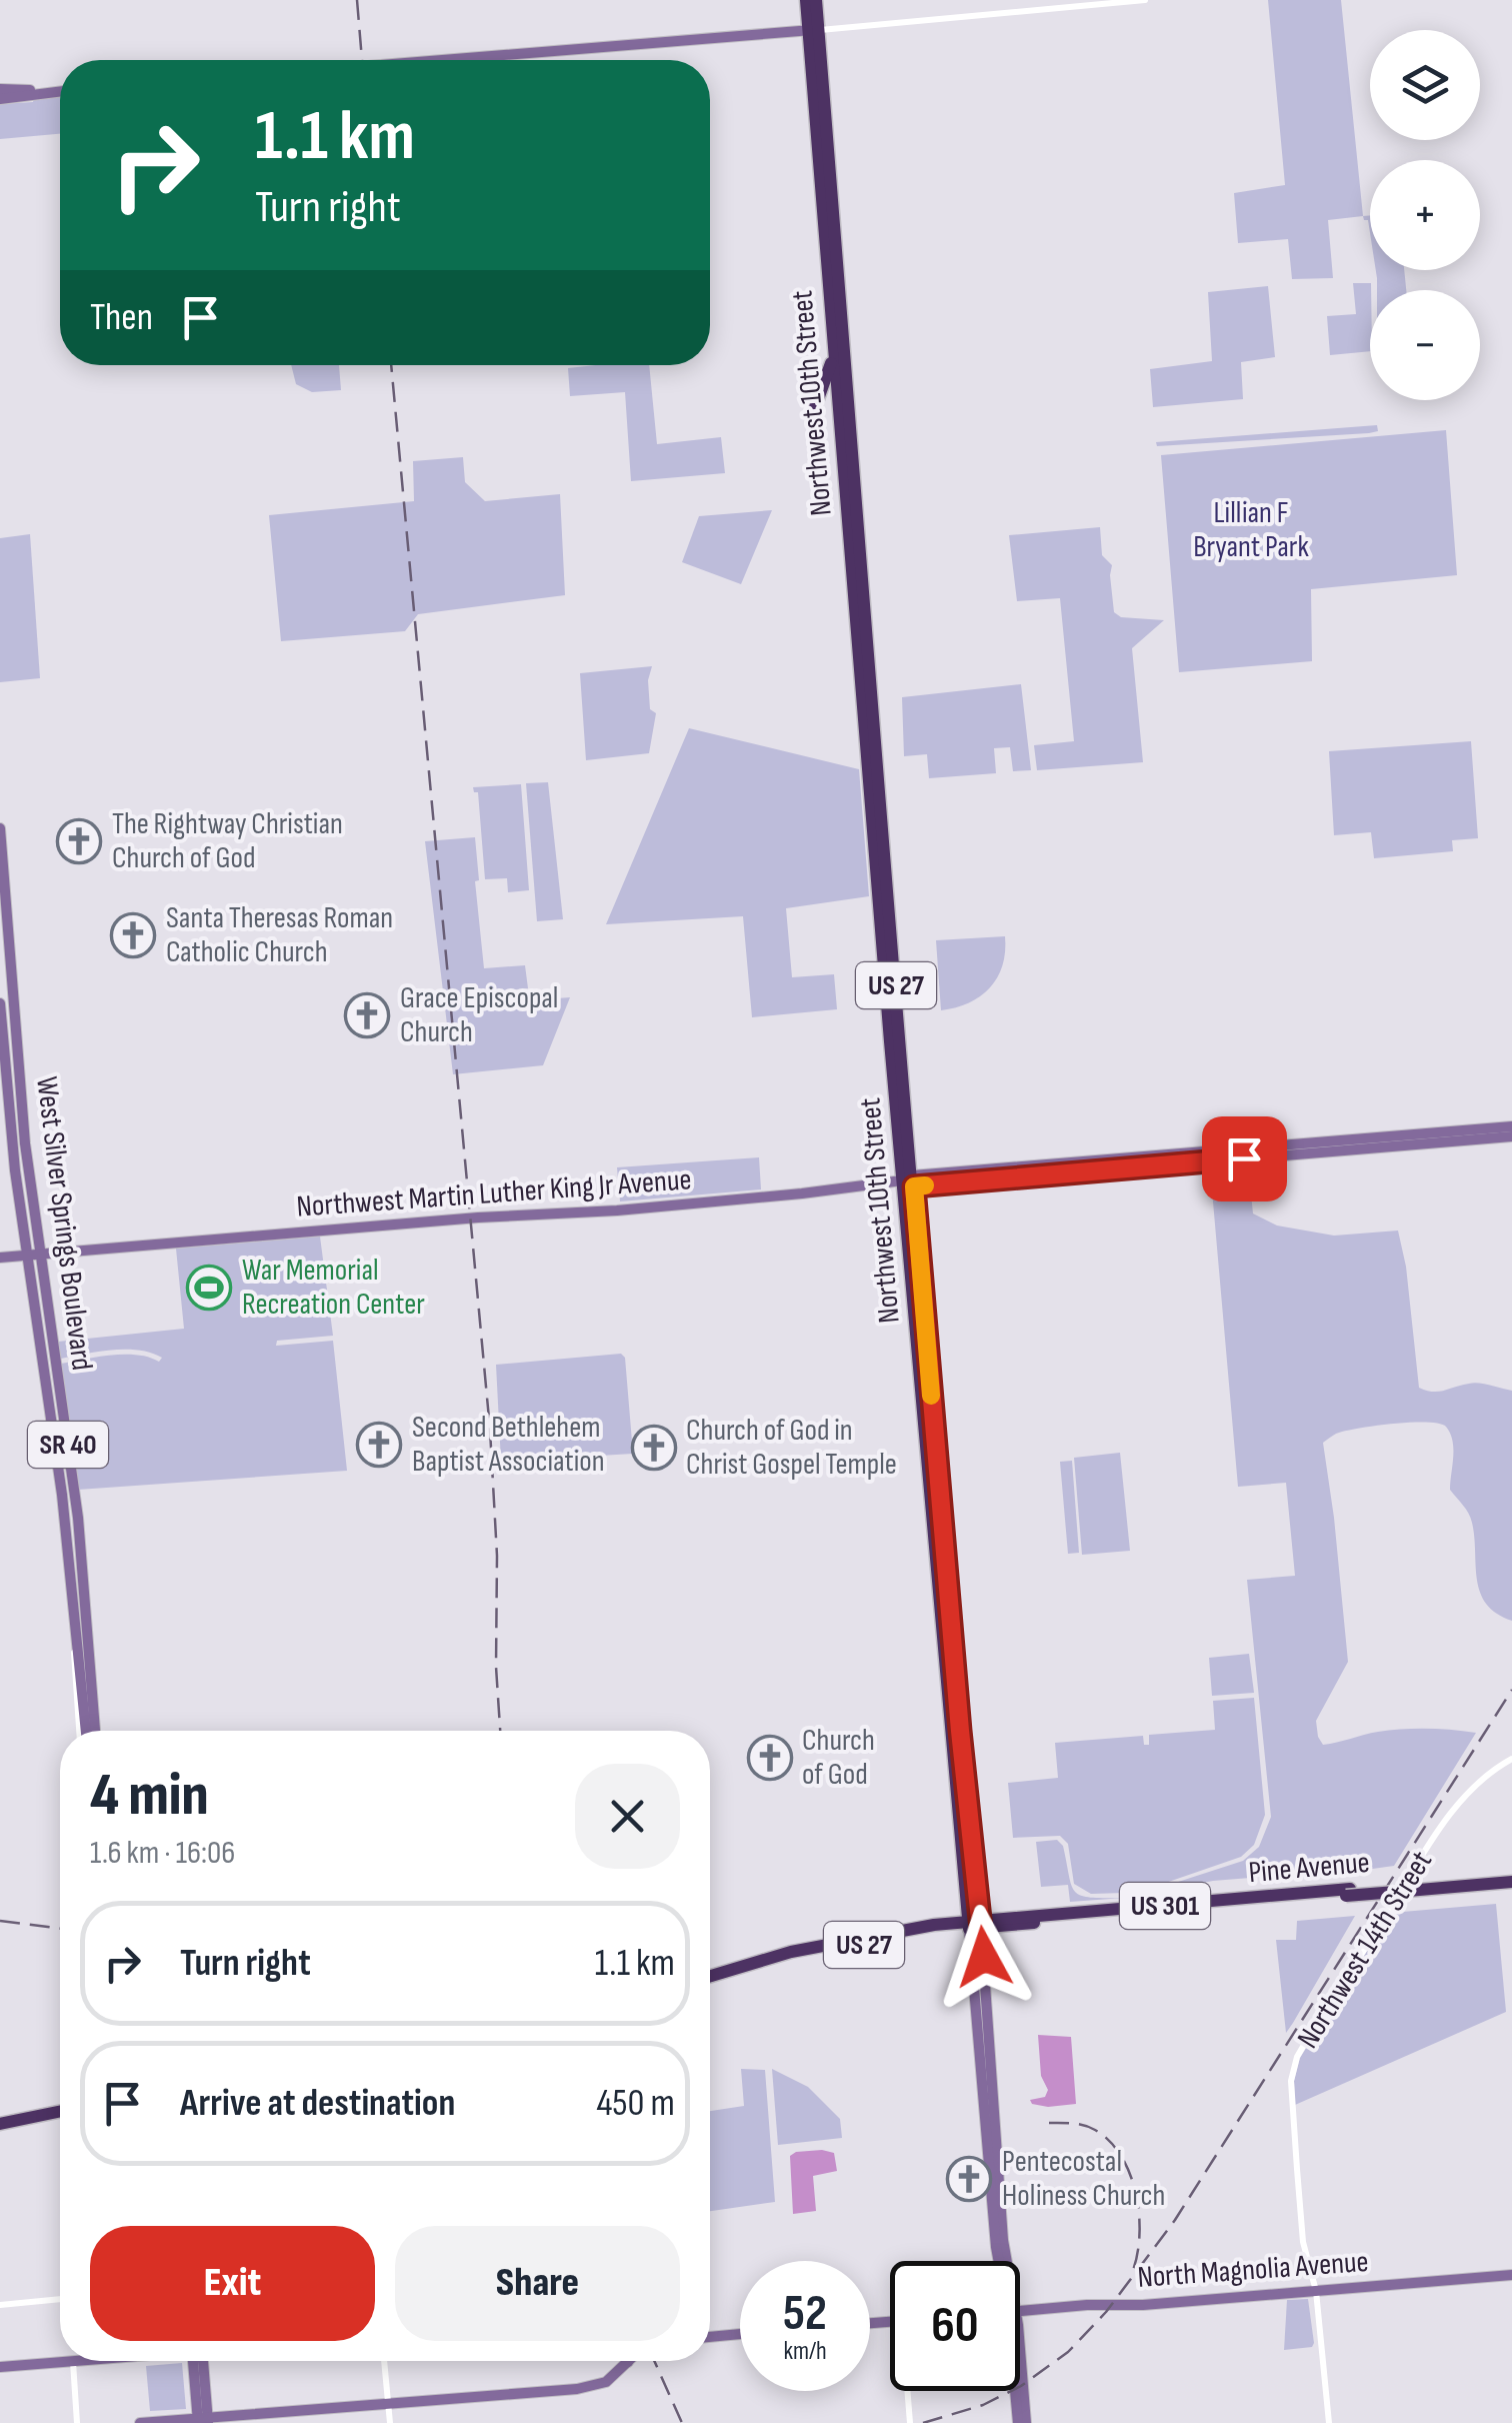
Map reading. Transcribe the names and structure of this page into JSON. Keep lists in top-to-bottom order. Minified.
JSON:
{"streets":{"highway":["Northwest 10th Street","US 27","Pine Avenue","US 301"],"main road":["Northwest Martin Luther King Jr Avenue","West Silver Springs Boulevard","SR 40","North Magnolia Avenue"],"street":["Northwest 14th Street"]},"crossings":[["Northwest 10th Street","Northwest Martin Luther King Jr Avenue"],["Northwest 10th Street","Pine Avenue"],["Northwest Martin Luther King Jr Avenue","West Silver Springs Boulevard"],["Northwest 14th Street","North Magnolia Avenue"]],"parks":["Lillian F Bryant Park"],"places":{"church":["The Rightway Christian Church of God","Santa Theresas Roman Catholic Church","Grace Episcopal Church","Second Bethlehem Baptist Association","Church of God in Christ Gospel Temple","Church of God","Pentecostal Holiness Church"],"sports":["War Memorial Recreation Center"]},"page":{"map_buttons":["+","−"],"turn":["1.1 km","Turn right"],"then":"Then","heading":["4 min","1.6 km · 16:06"],"list":[{"name":"Turn right","value":"1.1 km"},{"name":"Arrive at destination","value":"450 m"}],"buttons":["Exit","Share"],"speed":"52 km/h","limit":"60"}}
